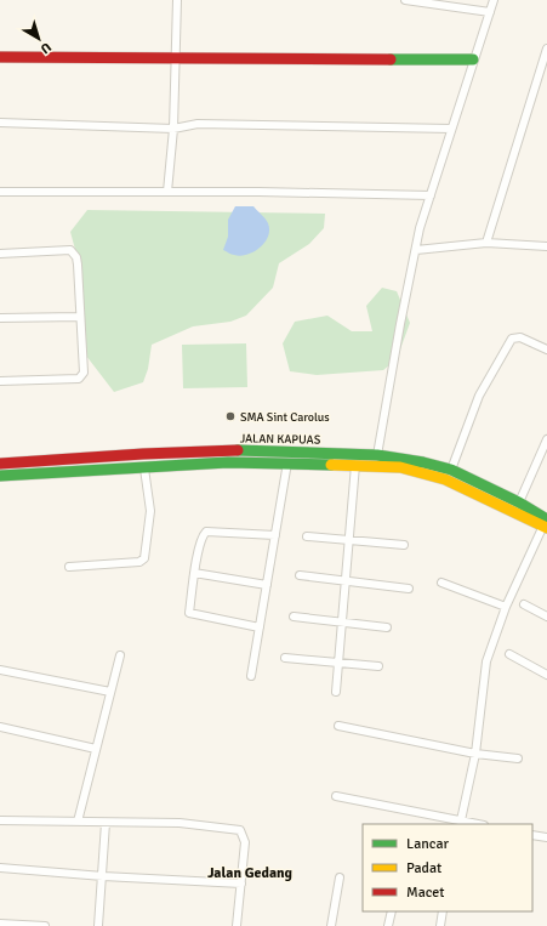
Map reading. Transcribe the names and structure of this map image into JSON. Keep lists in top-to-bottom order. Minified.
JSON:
{"streets":{"street":["JALAN KAPUAS"]},"districts":["Jalan Gedang"],"places":["SMA Sint Carolus"],"legend":["Lancar","Padat","Macet"],"north":"bottom right"}
